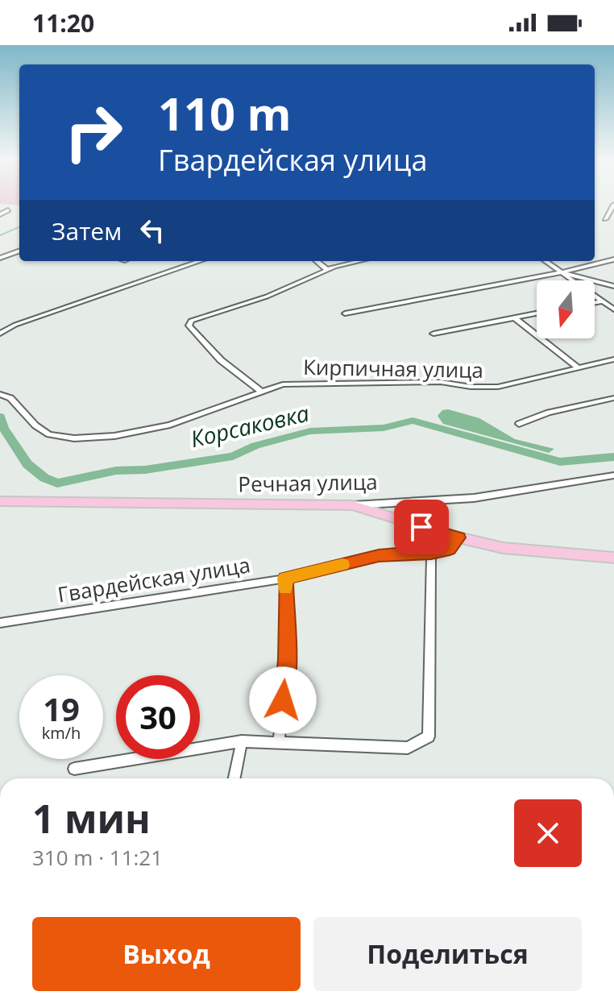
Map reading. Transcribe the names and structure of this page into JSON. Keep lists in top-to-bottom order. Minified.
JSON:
{"streets":{"main road":["Речная улица"],"street":["Кирпичная улица","Гвардейская улица"]},"water":["Корсаковка"],"north":"bottom","page":{"status":"11:20","turn":["110 m","Гвардейская улица"],"then":"Затем","speed":"19 km/h","limit":"30","heading":["1 мин","310 m · 11:21"],"buttons":["Выход","Поделиться"]}}
